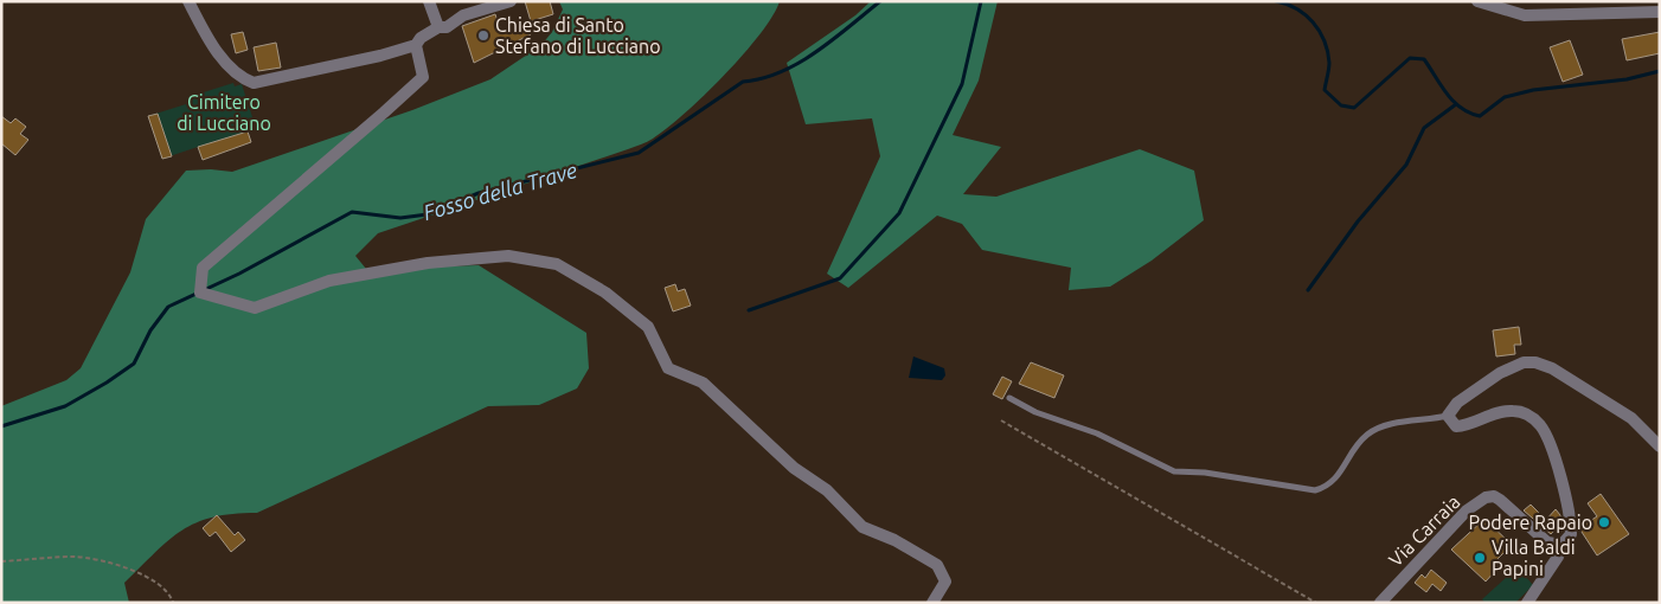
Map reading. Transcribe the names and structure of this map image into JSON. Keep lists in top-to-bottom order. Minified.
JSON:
{"streets":{"street":["Via Carraia"]},"water":["Fosso della Trave"],"parks":["Cimitero di Lucciano"],"places":["Chiesa di Santo Stefano di Lucciano","Podere Rapaio","Villa Baldi Papini"]}
